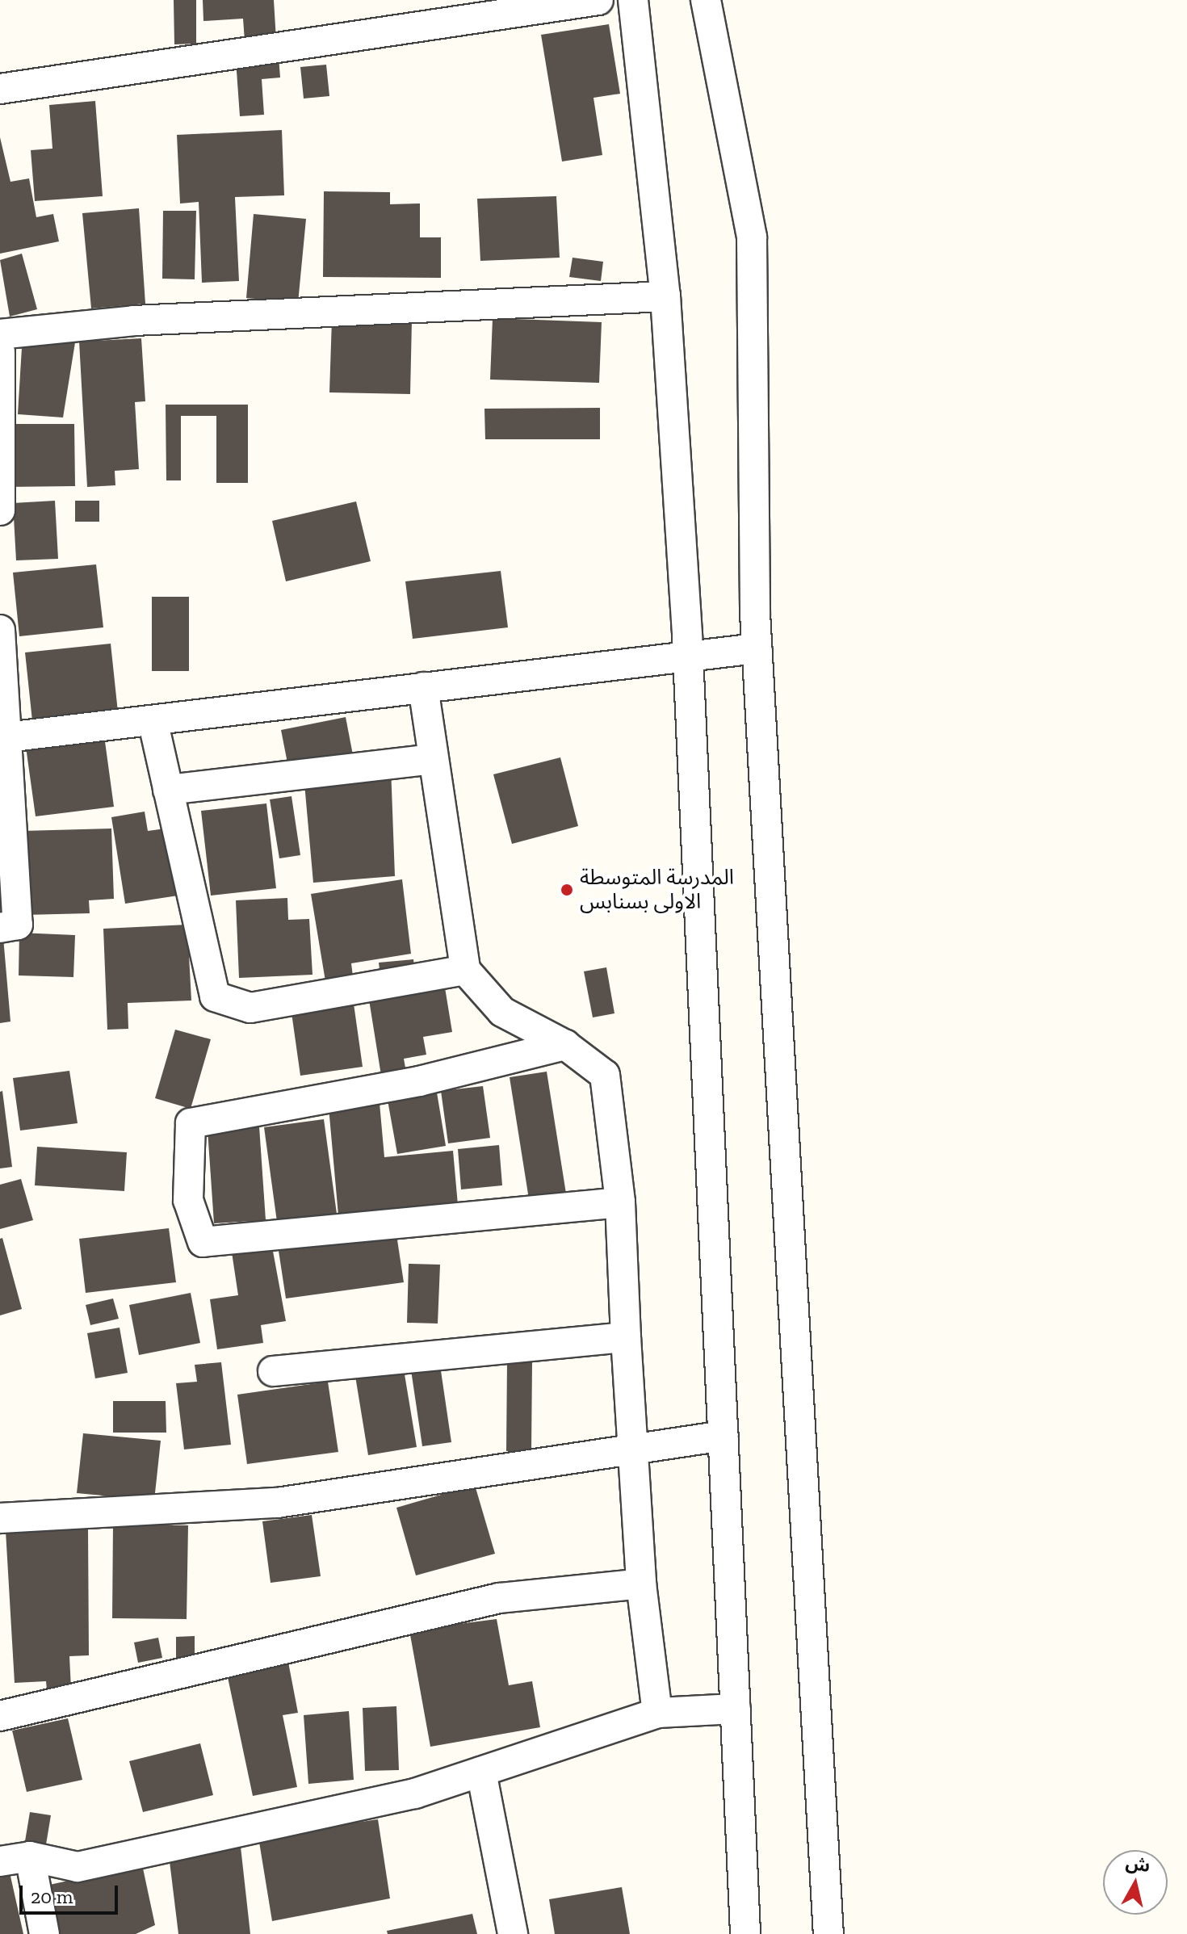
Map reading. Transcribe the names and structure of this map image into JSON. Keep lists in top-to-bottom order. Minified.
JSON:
{"places":["المدرسة المتوسطة الاولى بسنابس"],"scale_bar":"20 m","north":"top"}
